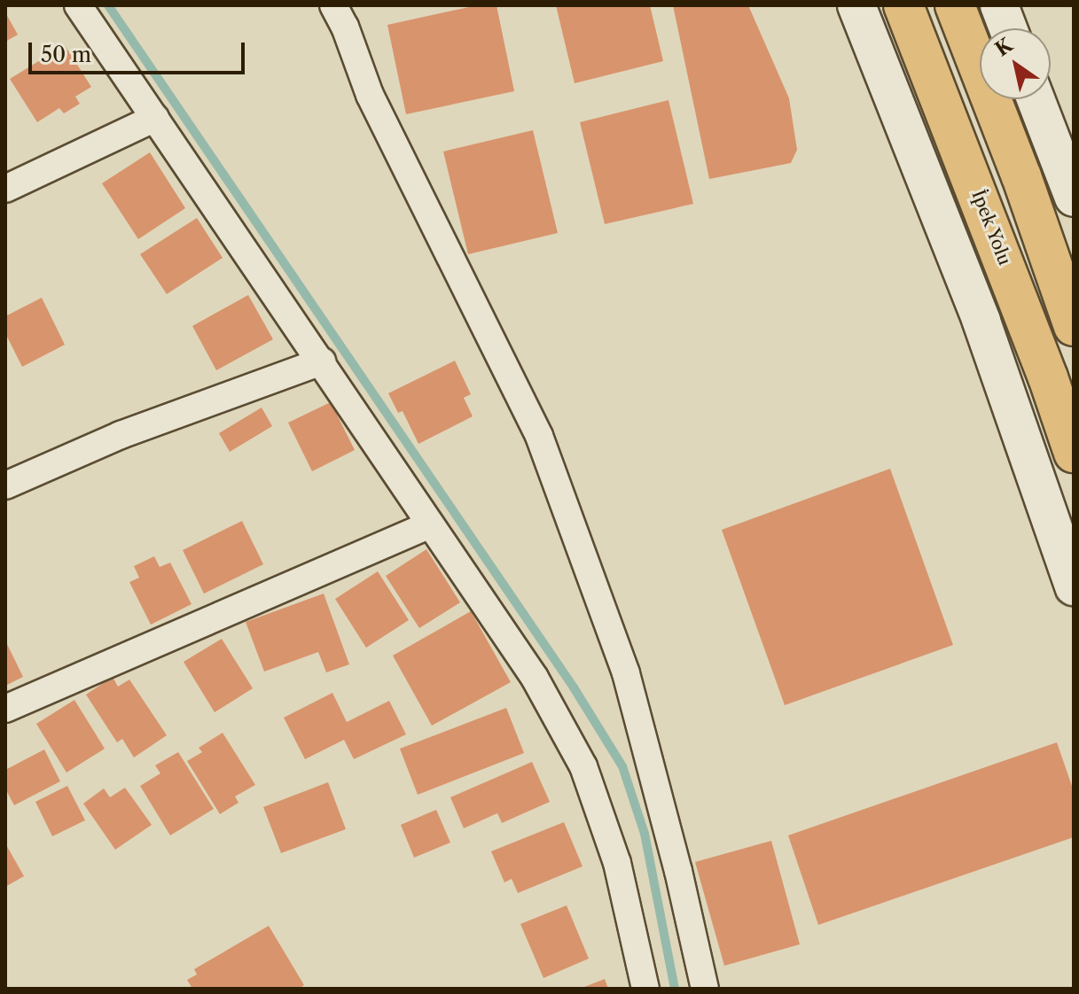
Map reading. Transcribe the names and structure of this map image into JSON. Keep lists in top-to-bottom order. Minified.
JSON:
{"streets":{"highway":["İpek Yolu"]},"scale_bar":"50 m","north":"top left"}
